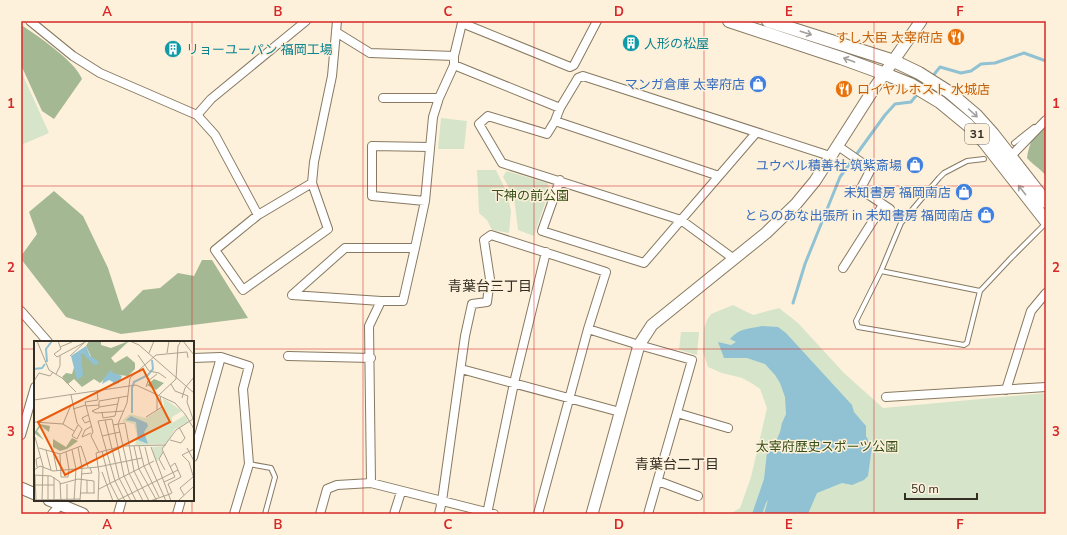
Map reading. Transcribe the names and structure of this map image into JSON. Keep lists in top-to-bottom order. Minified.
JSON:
{"streets":{"main road":["31"]},"districts":["青葉台三丁目","青葉台二丁目"],"parks":["下神の前公園","太宰府歴史スポーツ公園"],"places":{"restaurant":["すし大臣 太宰府店","ロイヤルホスト 水城店"],"building":["人形の松屋","リョーユーパン 福岡工場"],"shop":["マンガ倉庫 太宰府店","ユウベル積善社 筑紫斎場","未知書房 福岡南店","とらのあな出張所 in 未知書房 福岡南店"]},"scale_bar":"50 m","grid":{"columns":["A","B","C","D","E","F"],"rows":["1","2","3"]}}
